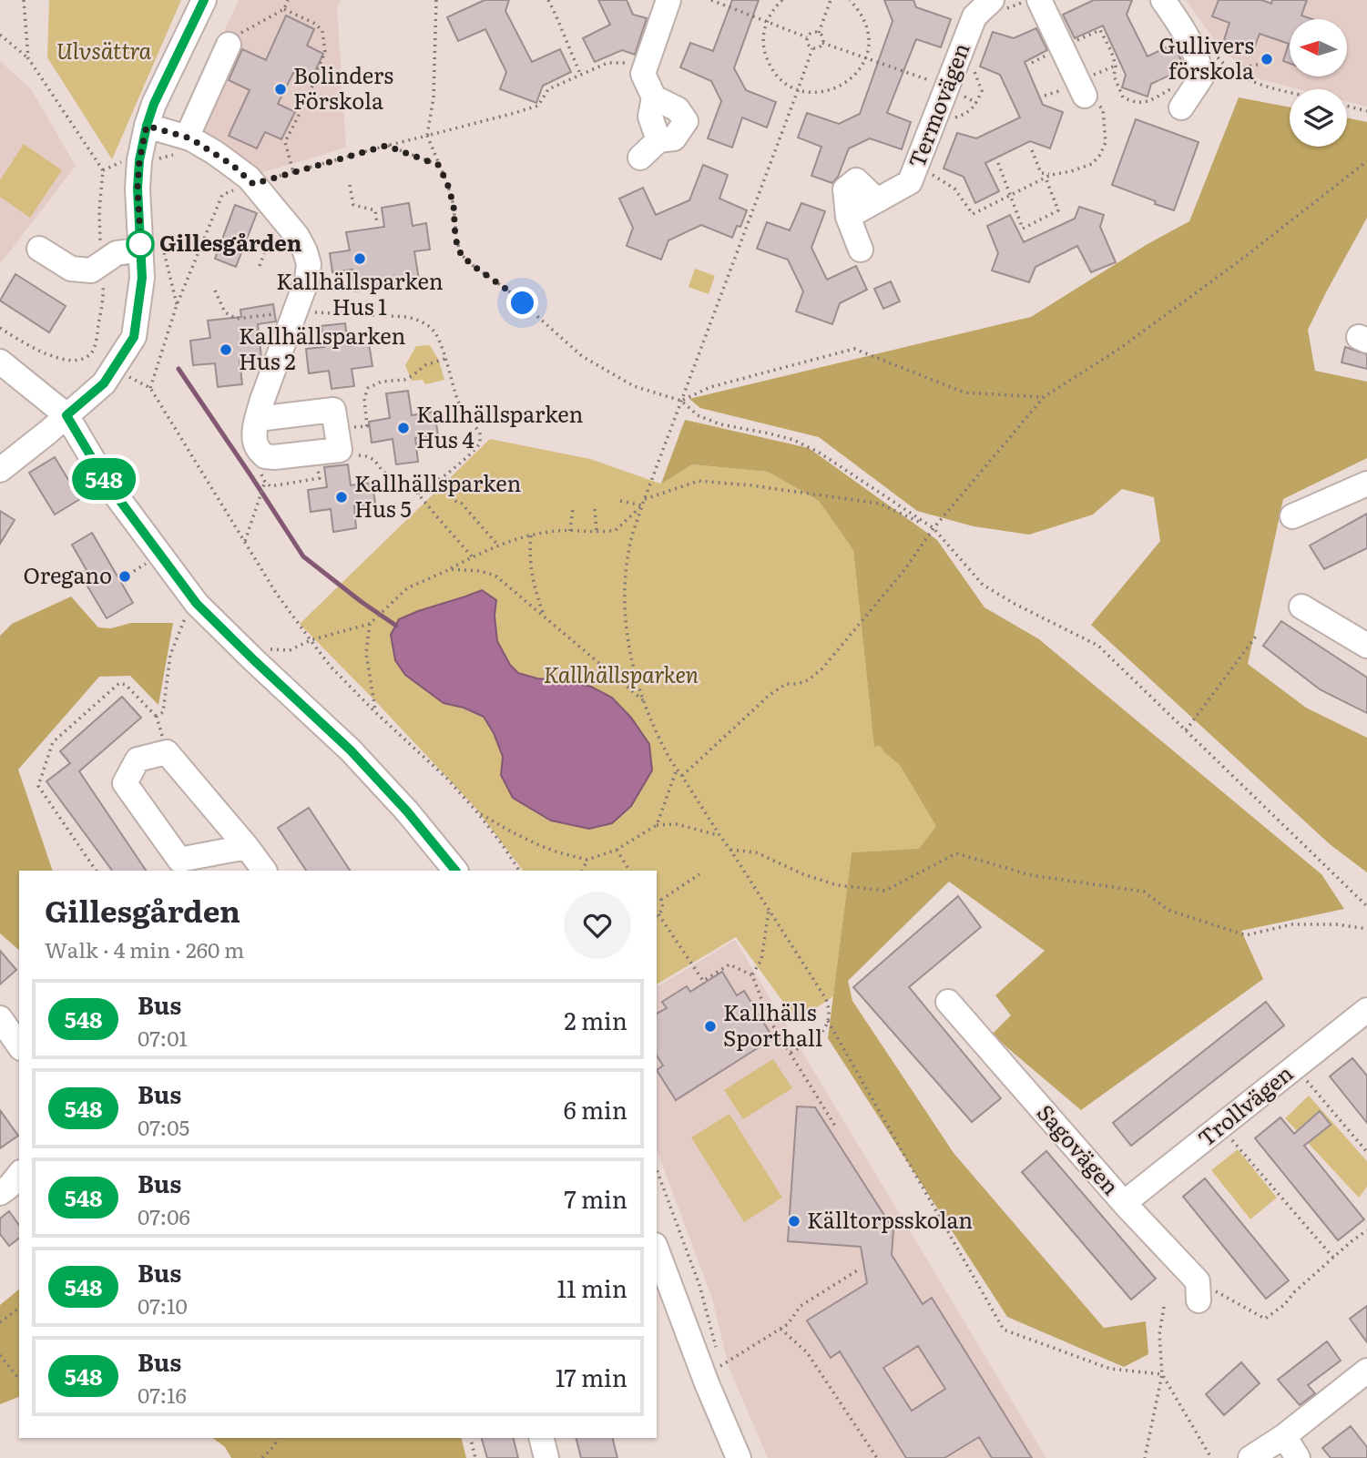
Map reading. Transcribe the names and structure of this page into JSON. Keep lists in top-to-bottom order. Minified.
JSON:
{"streets":{"street":["Termovägen","Trollvägen","Sagovägen"]},"crossings":[["Trollvägen","Sagovägen"]],"parks":["Ulvsättra","Kallhällsparken"],"places":["Gullivers förskola","Bolinders Förskola","Gillesgården","Kallhällsparken Hus 1","Kallhällsparken Hus 2","Kallhällsparken Hus 4","Kallhällsparken Hus 5","Oregano","Kallhälls Sporthall","Källtorpsskolan"],"lines":["bus line 548"],"north":"left","page":{"on_map":"548","heading":["Gillesgården","Walk · 4 min · 260 m"],"list":[{"mark":"548","name":"Bus","note":"07:01","value":"2 min"},{"mark":"548","name":"Bus","note":"07:05","value":"6 min"},{"mark":"548","name":"Bus","note":"07:06","value":"7 min"},{"mark":"548","name":"Bus","note":"07:10","value":"11 min"},{"mark":"548","name":"Bus","note":"07:16","value":"17 min"}]}}
